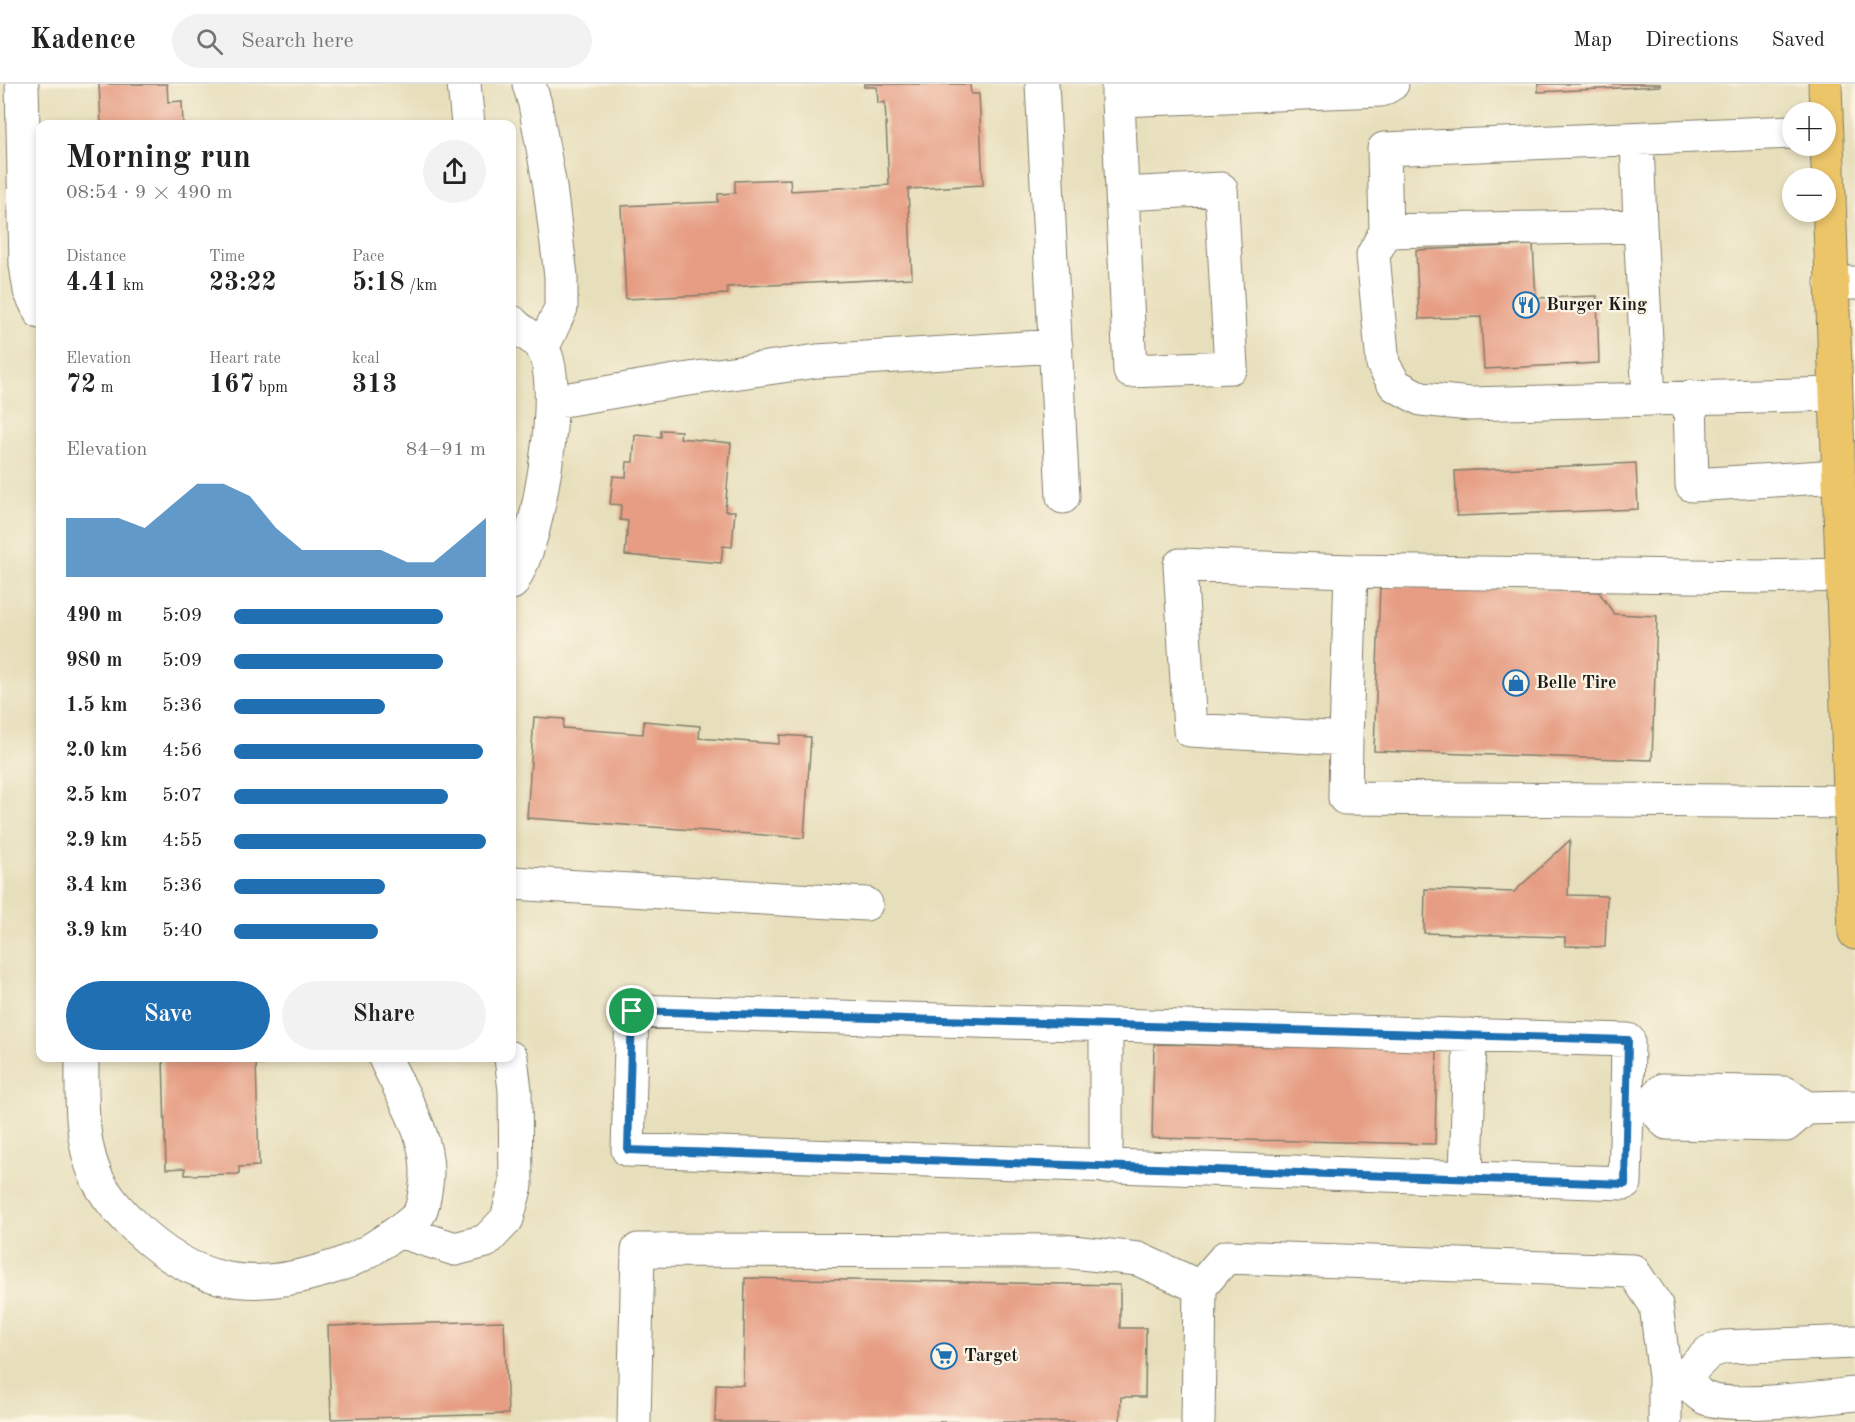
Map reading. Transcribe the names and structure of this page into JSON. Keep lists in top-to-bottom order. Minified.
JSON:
{"places":{"restaurant":["Burger King"],"shop":["Belle Tire"],"supermarket":["Target"]},"page":{"header":"Kadence","search":"Search here","nav":["Map","Directions","Saved"],"map_buttons":["+","−"],"heading":["Morning run","08:54 · 9 × 490 m"],"stats":[["Distance","4.41 km"],["Time","23:22"],["Pace","5:18 /km"],["Elevation","72 m"],["Heart rate","167 bpm"],["kcal","313"]],"chart":["Elevation","84–91 m"],"list":[{"name":"490 m","note":"5:09"},{"name":"980 m","note":"5:09"},{"name":"1.5 km","note":"5:36"},{"name":"2.0 km","note":"4:56"},{"name":"2.5 km","note":"5:07"},{"name":"2.9 km","note":"4:55"},{"name":"3.4 km","note":"5:36"},{"name":"3.9 km","note":"5:40"}],"buttons":["Save","Share"]}}
